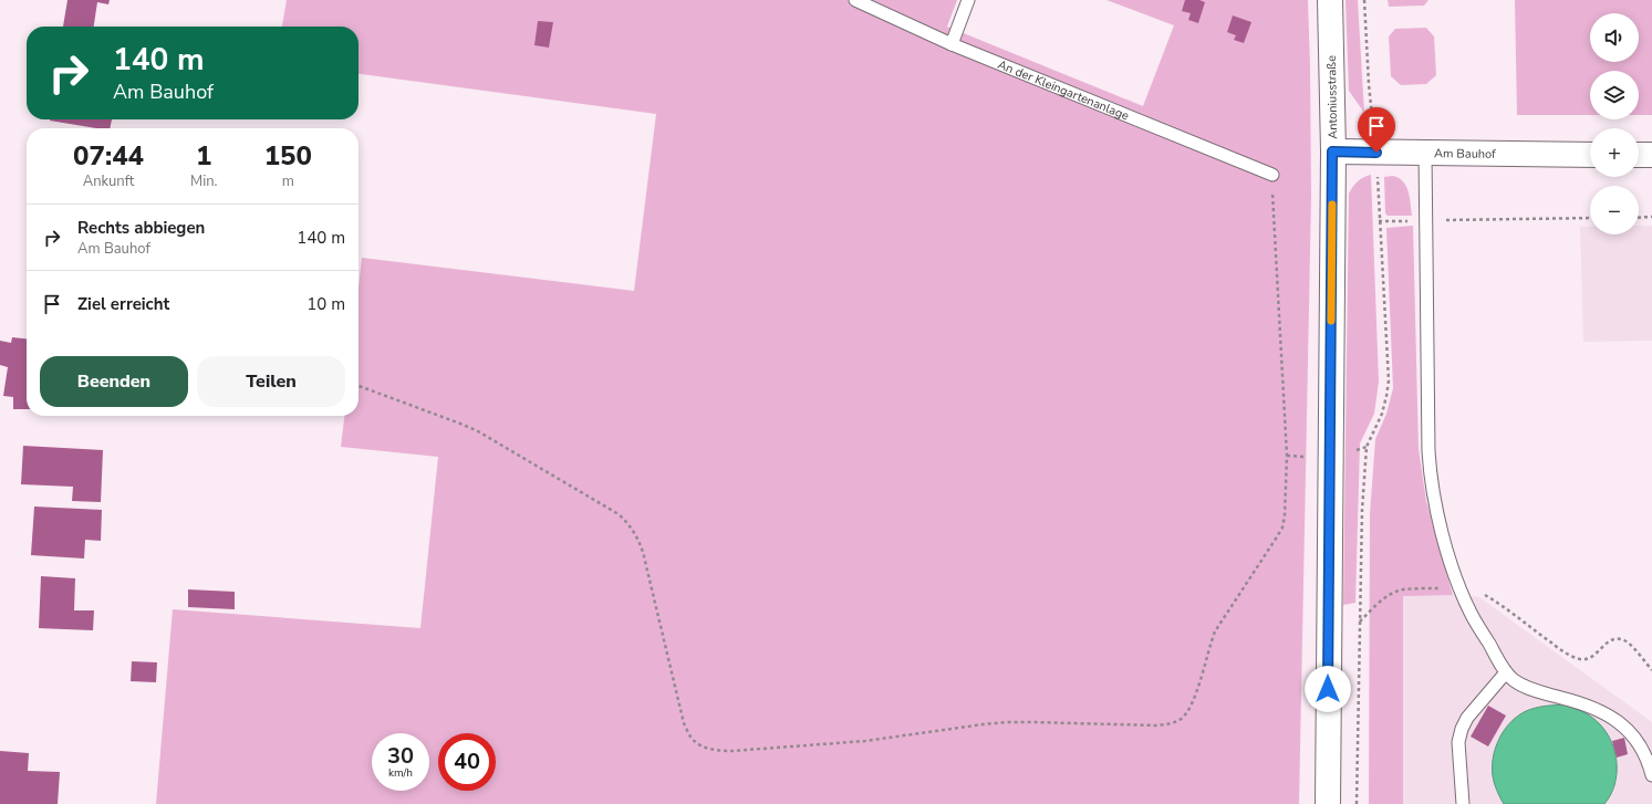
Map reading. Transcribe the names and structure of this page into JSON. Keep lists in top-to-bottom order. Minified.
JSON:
{"streets":{"street":["Antoniusstraße","Am Bauhof"],"lane":["An der Kleingartenanlage"]},"crossings":[["Antoniusstraße","Am Bauhof"]],"page":{"map_buttons":["+","−"],"turn":["140 m","Am Bauhof"],"eta":["07:44","Ankunft","1","Min.","150","m"],"list":[{"name":"Rechts abbiegen","note":"Am Bauhof","value":"140 m"},{"name":"Ziel erreicht","value":"10 m"}],"buttons":["Beenden","Teilen"],"speed":"30 km/h","limit":"40"}}
